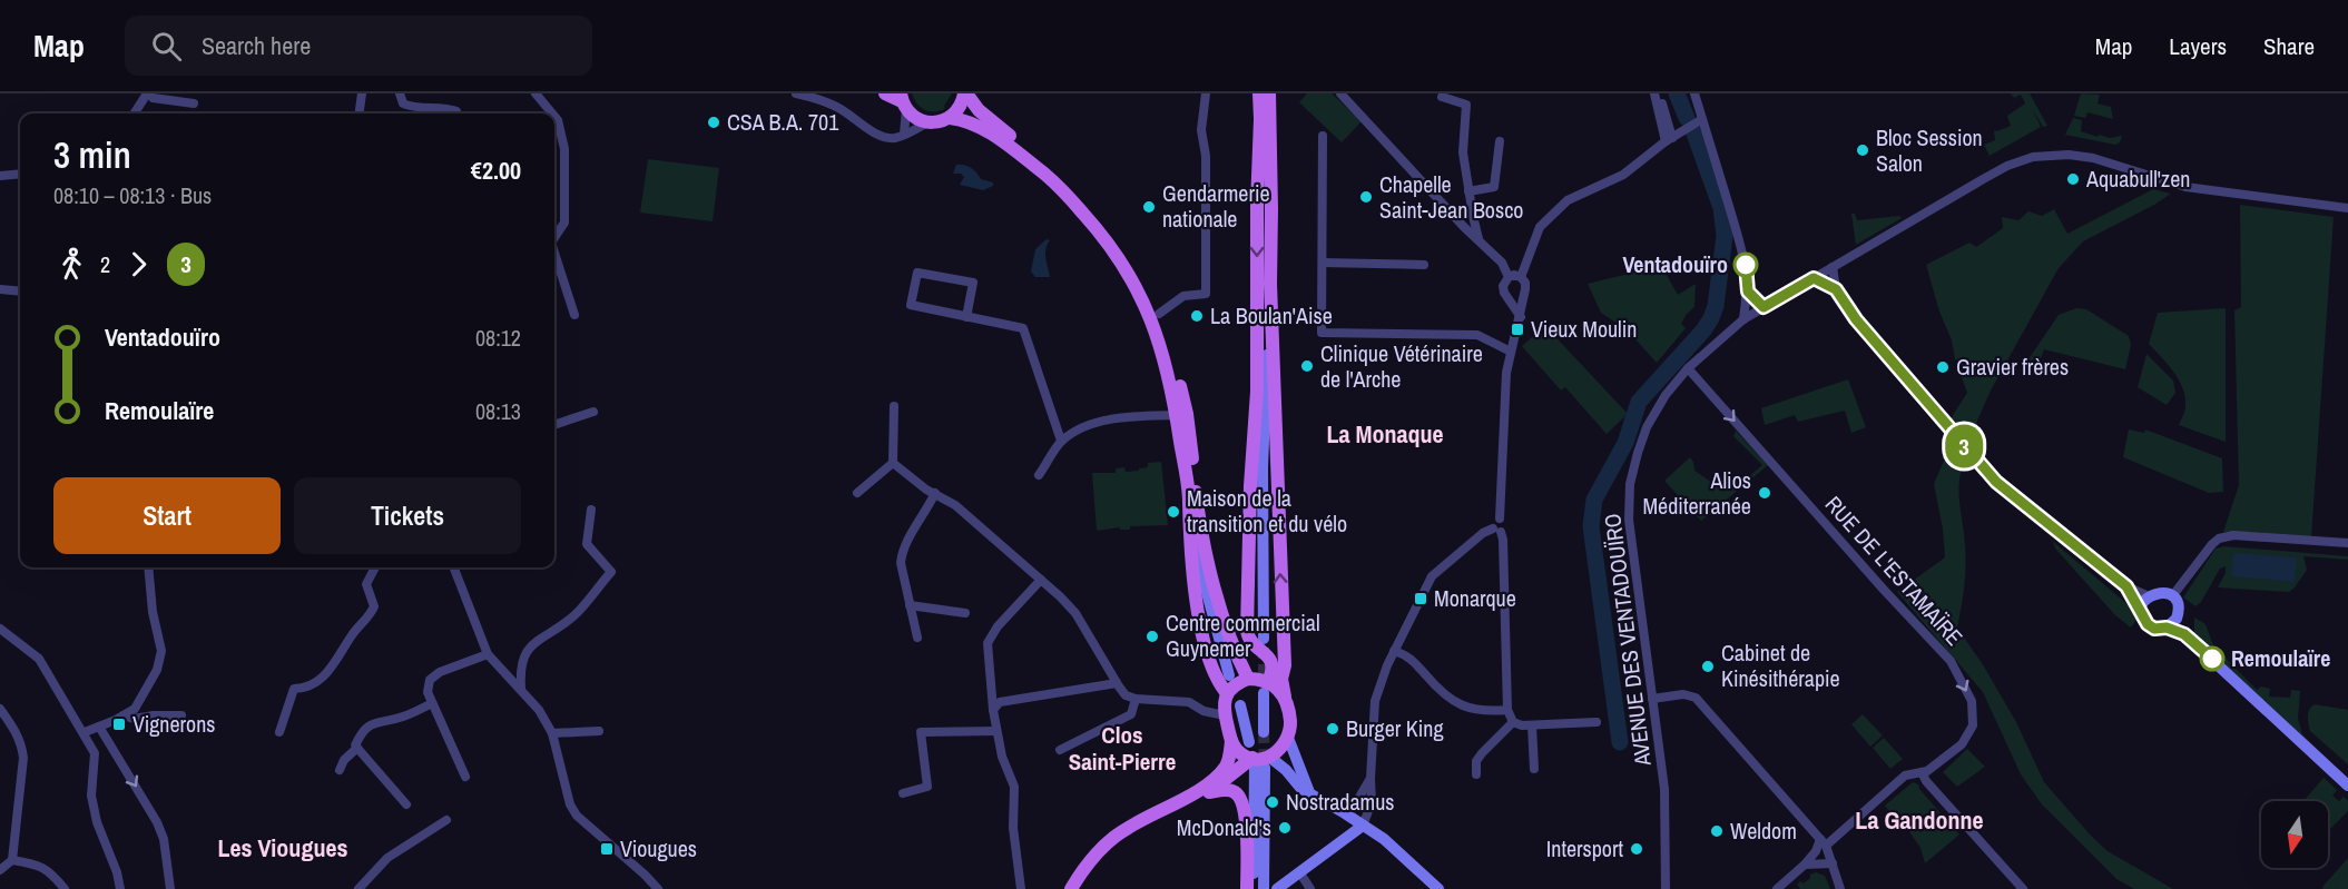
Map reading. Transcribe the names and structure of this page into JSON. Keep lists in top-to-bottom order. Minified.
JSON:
{"streets":{"street":["RUE DE L'ESTAMAÏRE","AVENUE DES VENTADOUÏRO"]},"crossings":[["RUE DE L'ESTAMAÏRE","AVENUE DES VENTADOUÏRO"]],"one_way":["RUE DE L'ESTAMAÏRE"],"districts":["La Monaque","Clos Saint-Pierre","La Gandonne","Les Viougues"],"places":{"other":["CSA B.A. 701","Bloc Session Salon","Aquabull'zen","Chapelle Saint-Jean Bosco","Gendarmerie nationale","Ventadouïro","La Boulan'Aise","Clinique Vétérinaire de l'Arche","Gravier frères","Alios Méditerranée","Maison de la transition et du vélo","Centre commercial Guynemer","Remoulaïre","Cabinet de Kinésithérapie","Burger King","Nostradamus","McDonald's","Weldom","Intersport"],"transit":["Vieux Moulin","Monarque","Vignerons","Viougues"]},"lines":["bus line 3"],"north":"bottom","page":{"header":"Map","search":"Search here","nav":["Map","Layers","Share"],"on_map":"3","heading":["3 min","08:10 – 08:13 · Bus","€2.00"],"legs":["2","3"],"list":[{"name":"Ventadouïro","value":"08:12"},{"name":"Remoulaïre","value":"08:13"}],"buttons":["Start","Tickets"]}}
